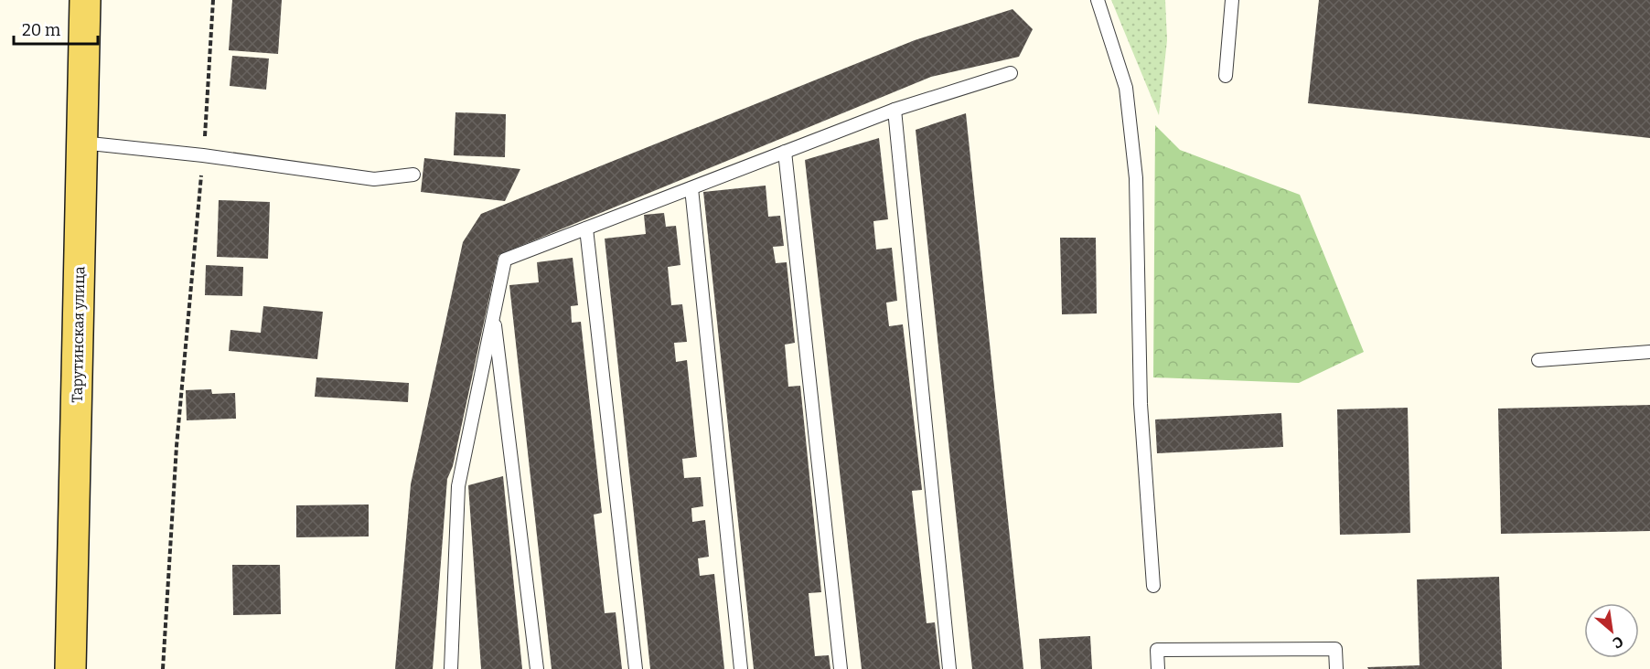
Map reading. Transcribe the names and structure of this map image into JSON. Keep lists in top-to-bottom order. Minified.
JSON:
{"streets":{"main road":["Тарутинская улица"]},"scale_bar":"20 m","north":"bottom right"}
